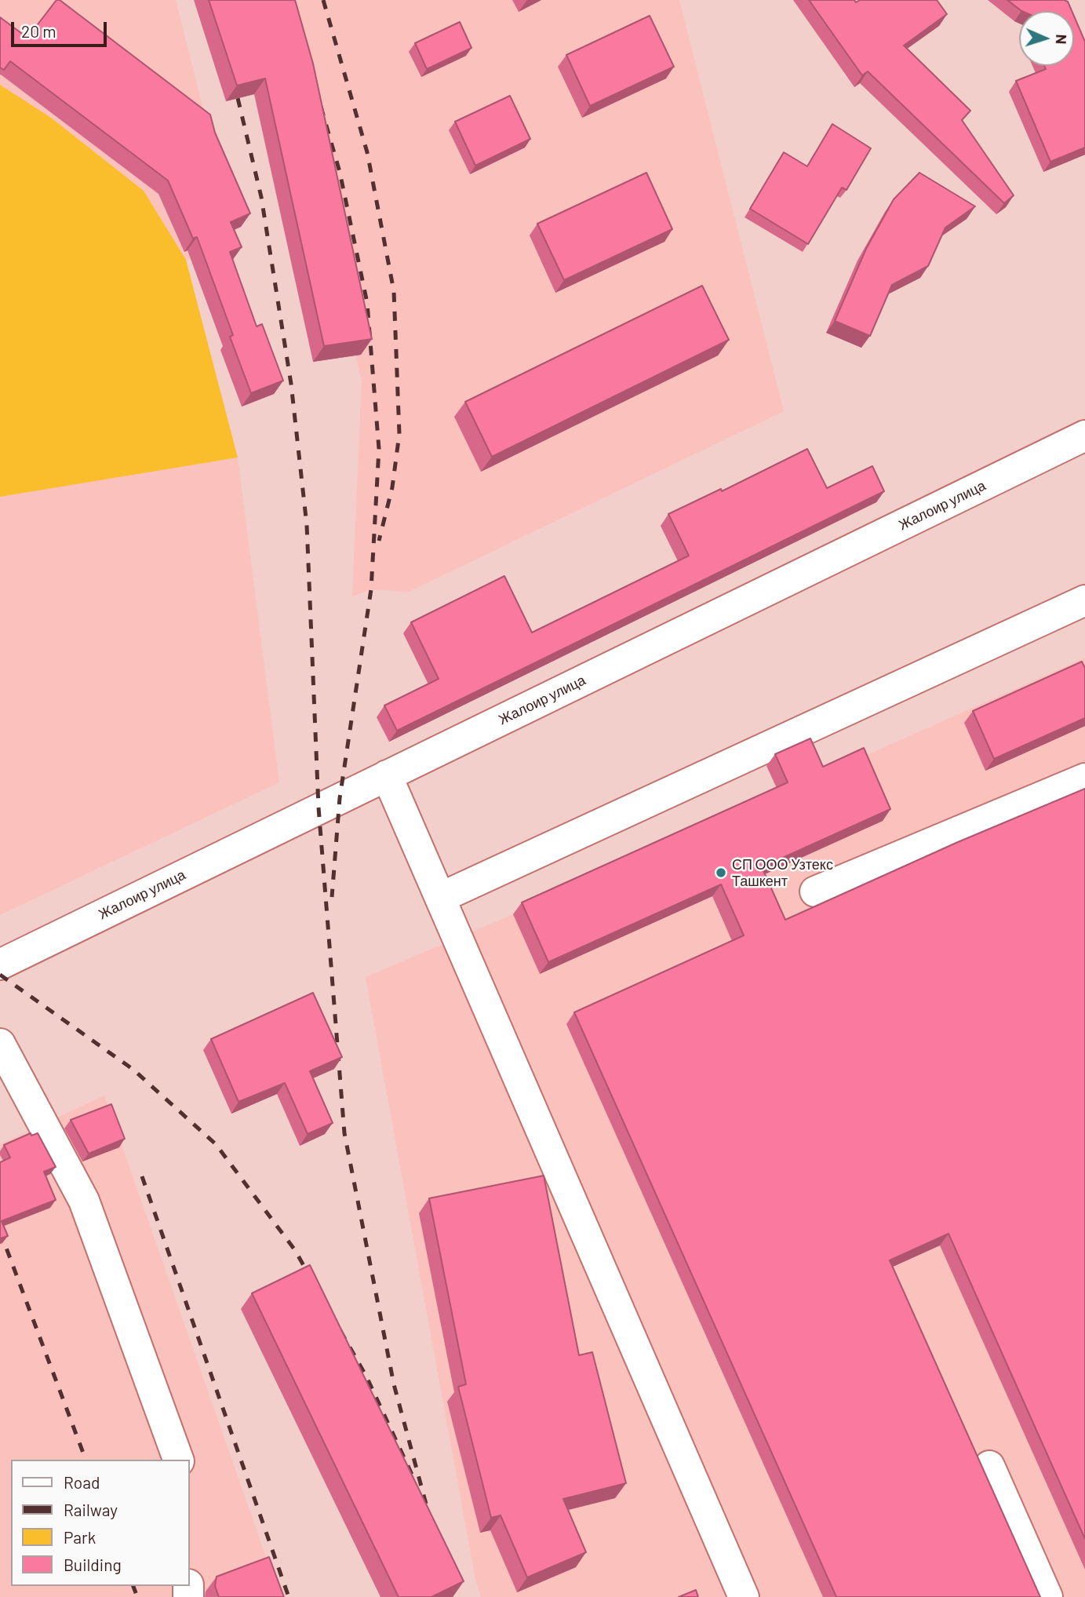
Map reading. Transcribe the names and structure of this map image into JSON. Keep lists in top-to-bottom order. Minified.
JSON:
{"streets":{"street":["Жалоир улица"]},"places":["СП ООО Узтекс Ташкент"],"legend":["Road","Railway","Park","Building"],"scale_bar":"20 m","north":"right"}
